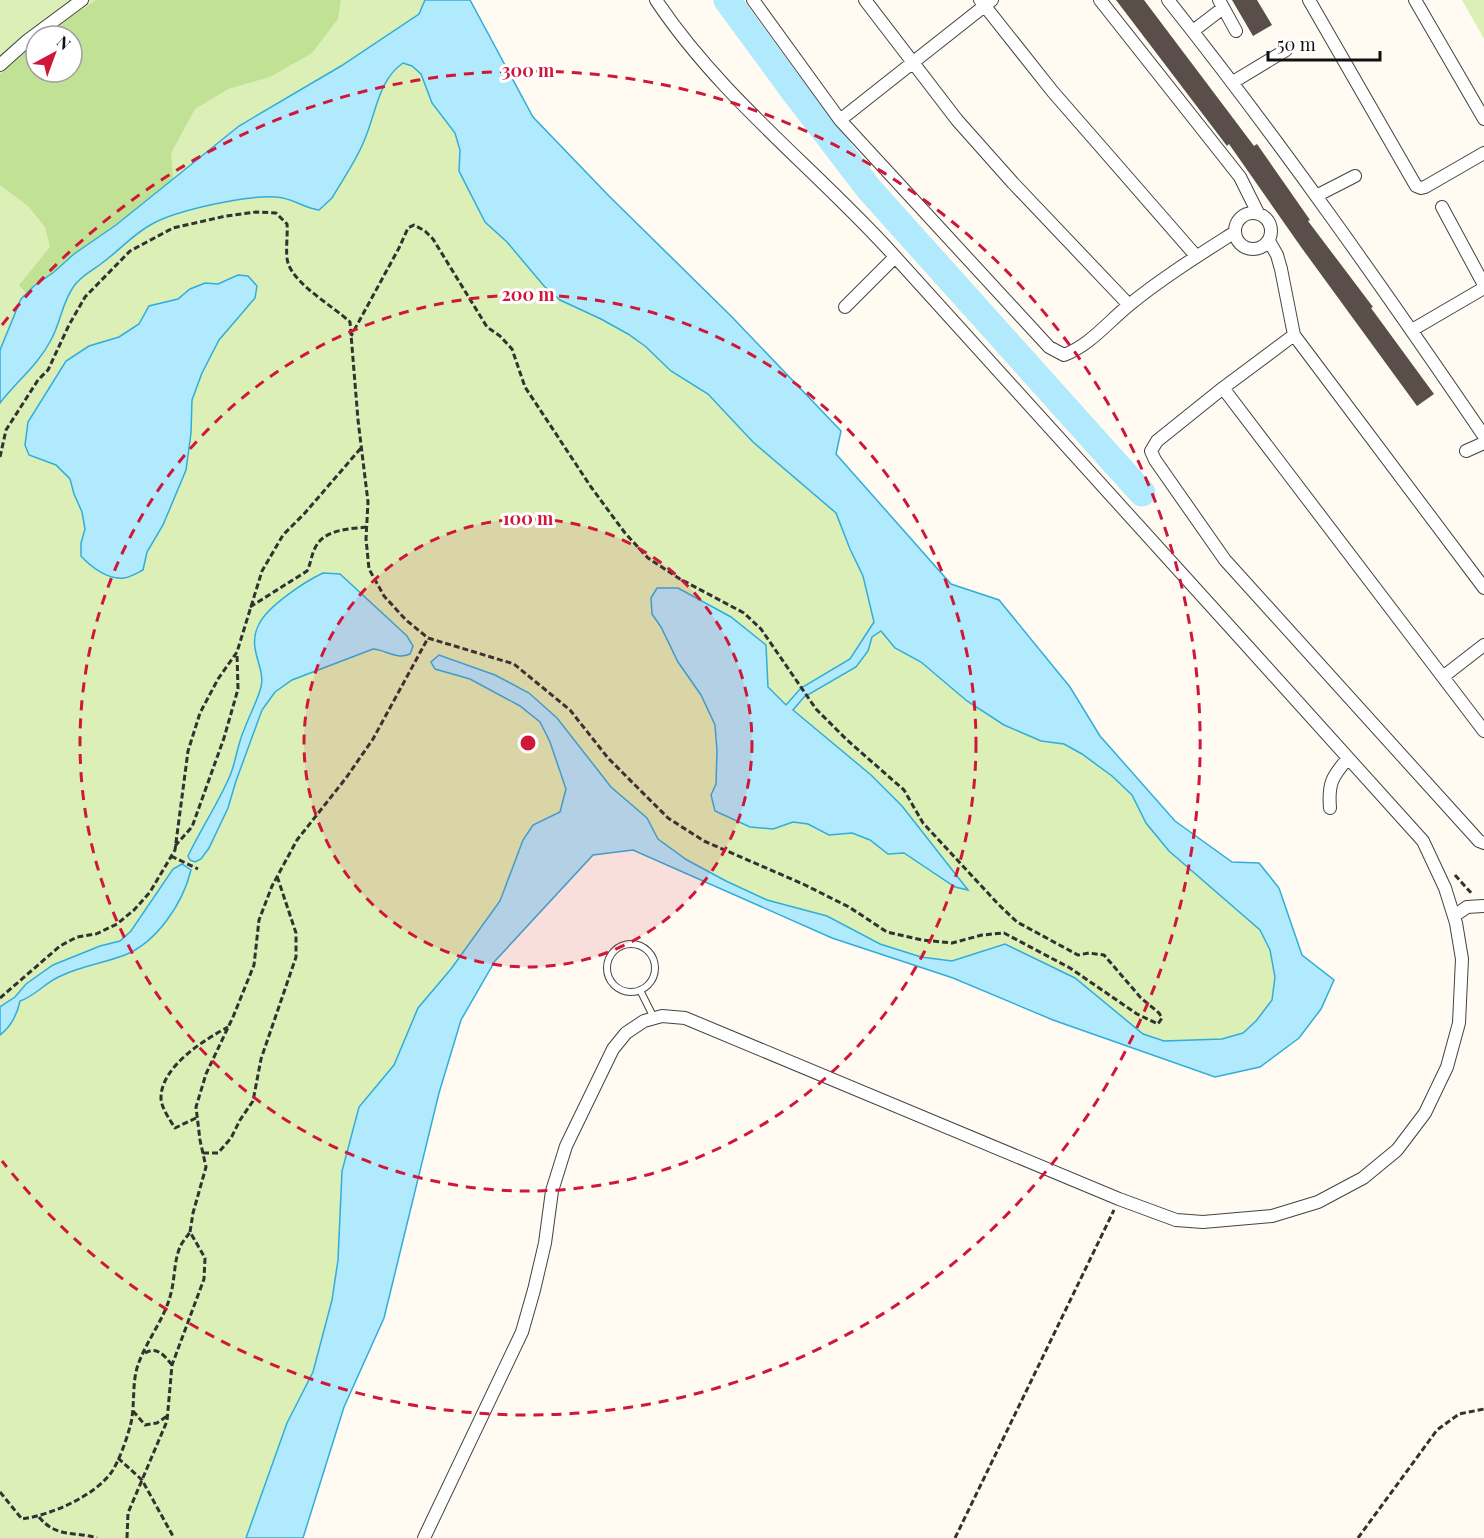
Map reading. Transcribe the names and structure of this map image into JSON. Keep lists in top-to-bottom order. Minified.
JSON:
{"scale_bar":"50 m","north":"top right","rings":["300 m","200 m","100 m"]}
